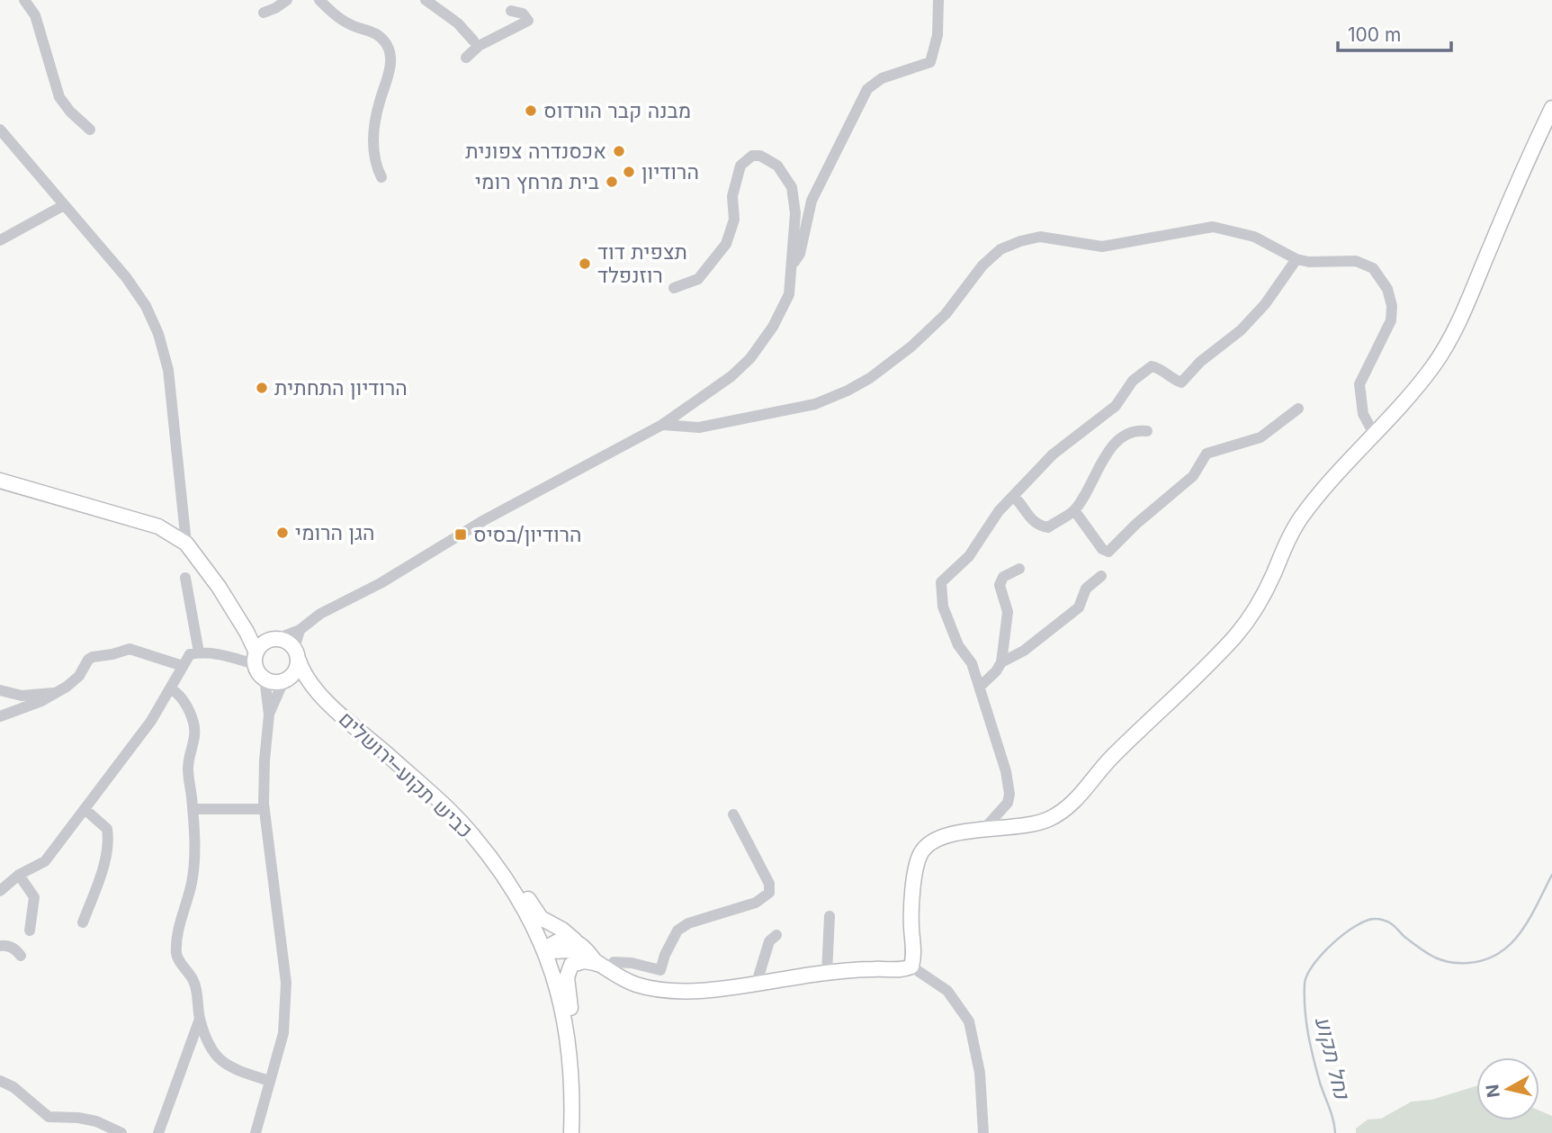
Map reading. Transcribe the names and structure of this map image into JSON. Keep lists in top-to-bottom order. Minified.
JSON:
{"streets":{"main road":["כביש תקוע–ירושלים"]},"water":["נחל תקוע"],"places":{"other":["מבנה קבר הורדוס","אכסנדרה צפונית","הרודיון","בית מרחץ רומי","תצפית דוד רוזנפלד","הרודיון התחתית","הגן הרומי"],"transit":["הרודיון/בסיס"]},"scale_bar":"100 m","north":"left"}
